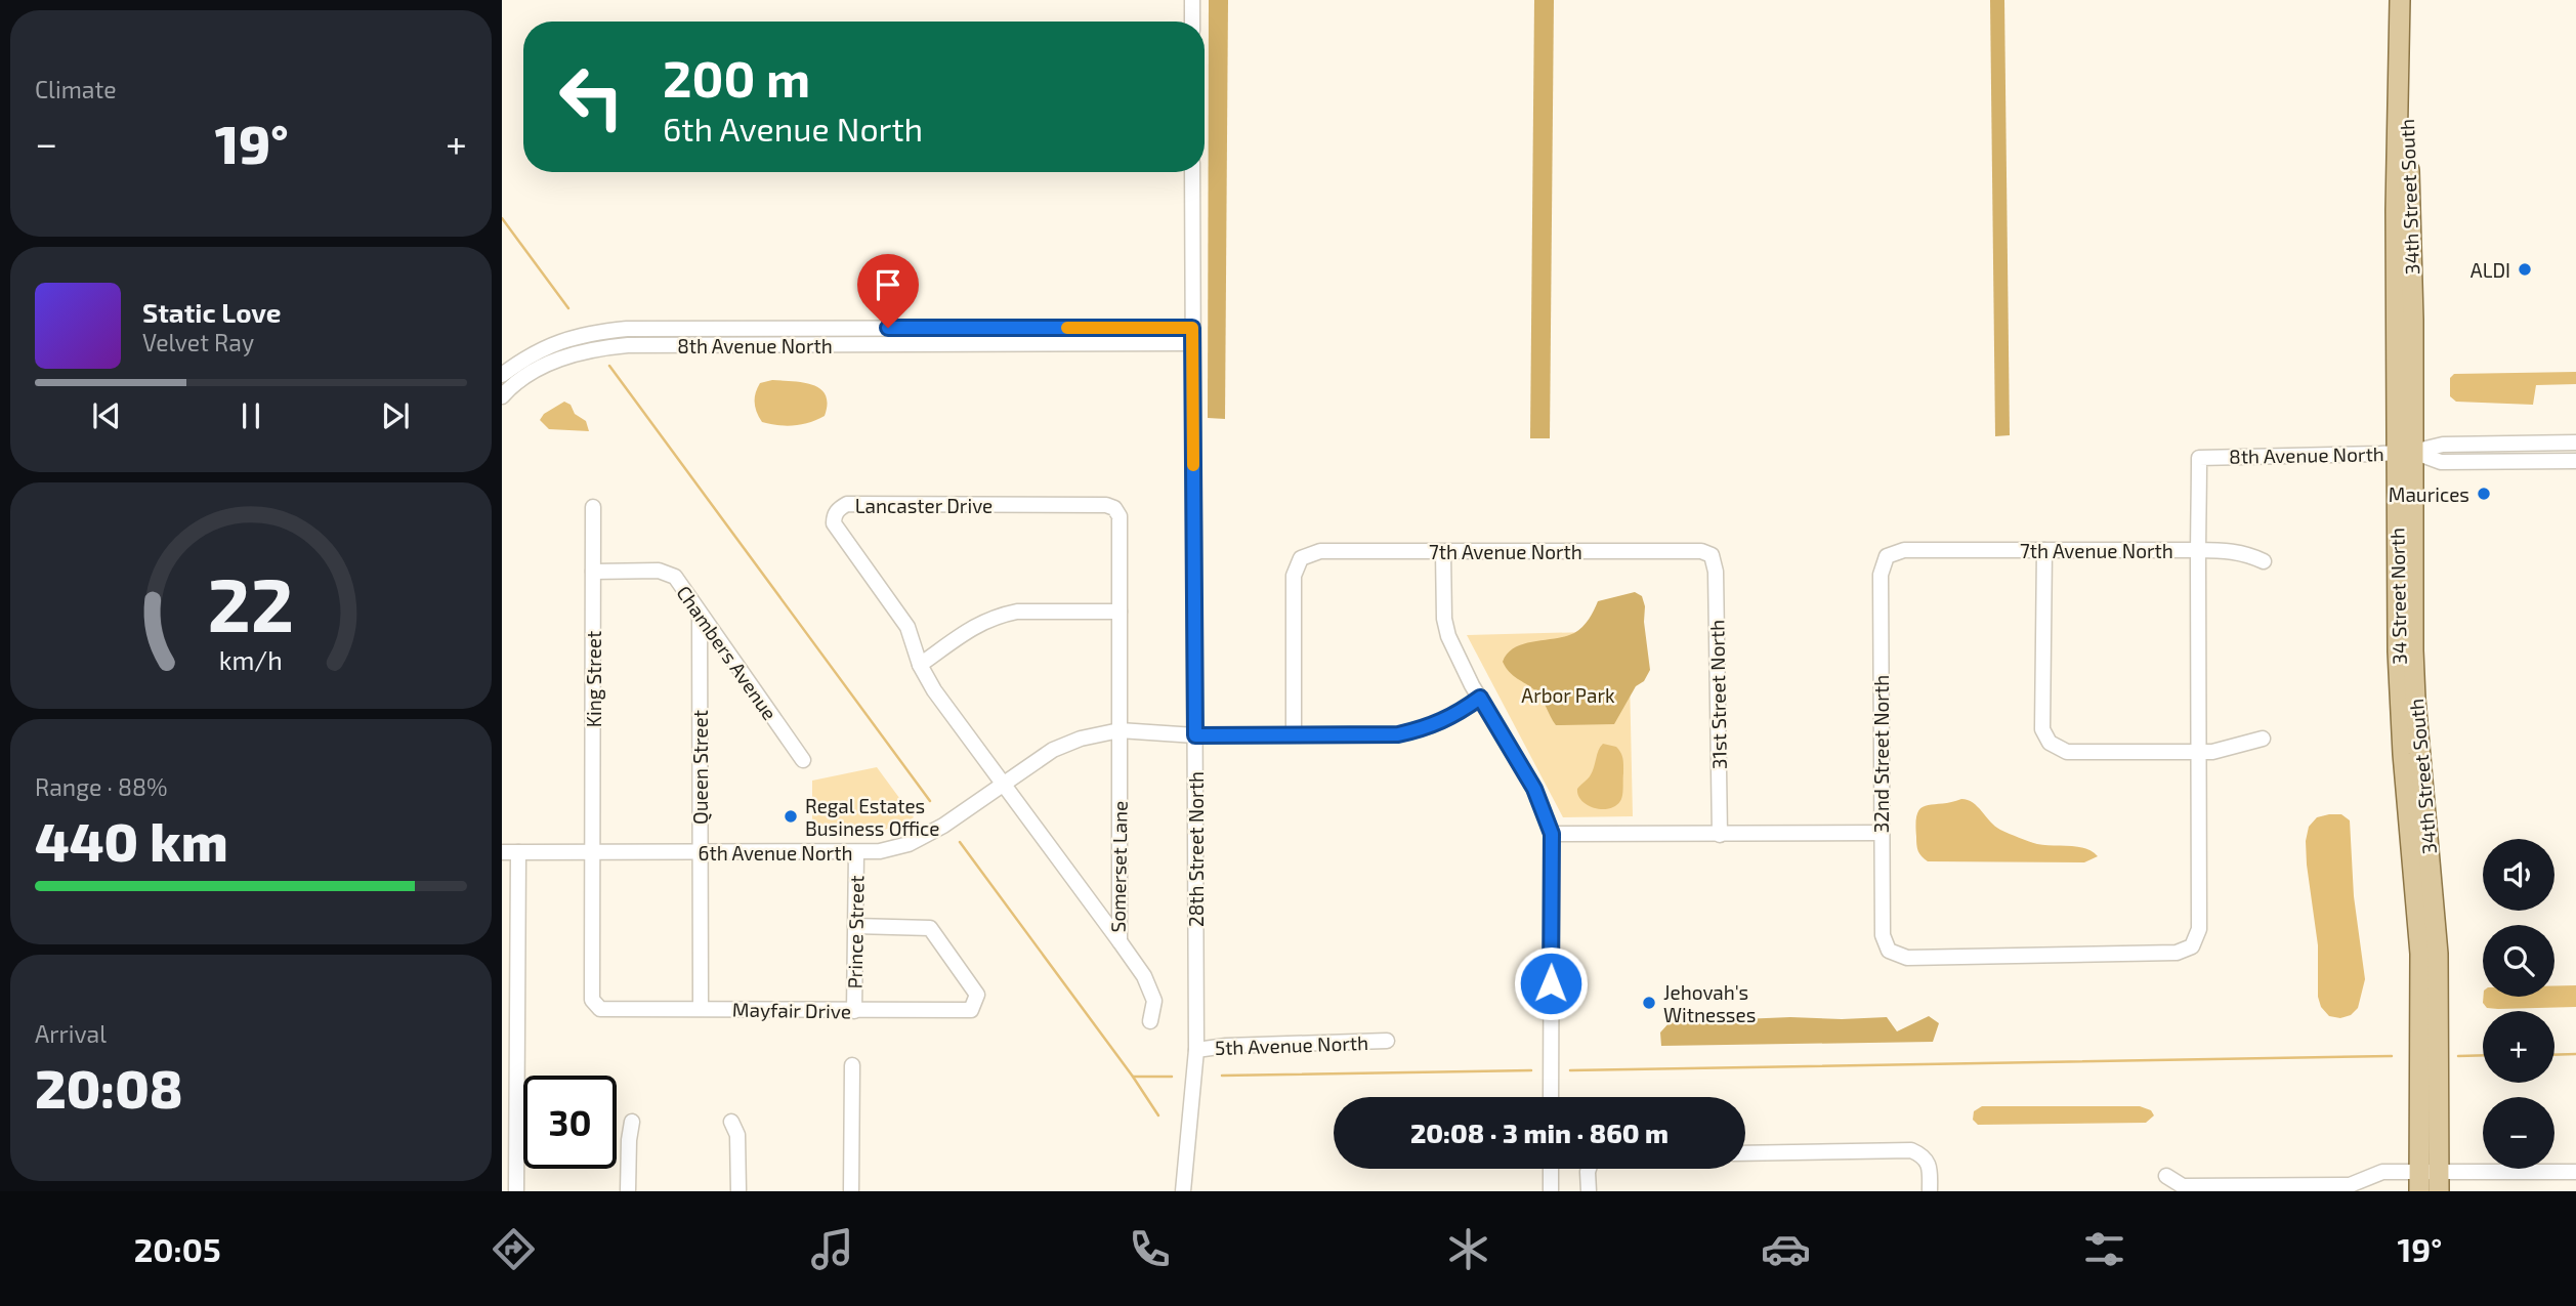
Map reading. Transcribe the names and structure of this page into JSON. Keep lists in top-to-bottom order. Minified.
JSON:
{"streets":{"main road":["34 Street North"],"street":["8th Avenue North","Lancaster Drive","7th Avenue North","Chambers Avenue","King Street","31st Street North","32nd Street North","Queen Street","28th Street North","6th Avenue North","Somerset Lane","Prince Street","Mayfair Drive","5th Avenue North"]},"crossings":[["8th Avenue North","7th Avenue North"],["8th Avenue North","34 Street North"],["8th Avenue North","28th Street North"],["Lancaster Drive","6th Avenue North"],["Lancaster Drive","Somerset Lane"],["7th Avenue North","31st Street North"],["7th Avenue North","32nd Street North"],["7th Avenue North","6th Avenue North"],["Chambers Avenue","King Street"],["Chambers Avenue","Queen Street"],["King Street","6th Avenue North"],["King Street","Mayfair Drive"],["Queen Street","6th Avenue North"],["Queen Street","Mayfair Drive"],["28th Street North","6th Avenue North"],["28th Street North","5th Avenue North"],["6th Avenue North","Somerset Lane"],["6th Avenue North","Prince Street"],["6th Avenue North","Mayfair Drive"],["Prince Street","Mayfair Drive"]],"parks":["Arbor Park"],"places":["ALDI","Maurices","Regal Estates Business Office","Jehovah's Witnesses"],"page":{"tile":["Climate",["Range · 88%","440 km"],["Arrival","20:08"]],"turn":["200 m","6th Avenue North"],"heat":["−","19°","+"],"song":["Static Love","Velvet Ray"],"map_buttons":["+","−"],"limit":"30","trip":"20:08 · 3 min · 860 m","tabs":["20:05","19°"],"gauge":["22","km/h"]}}
